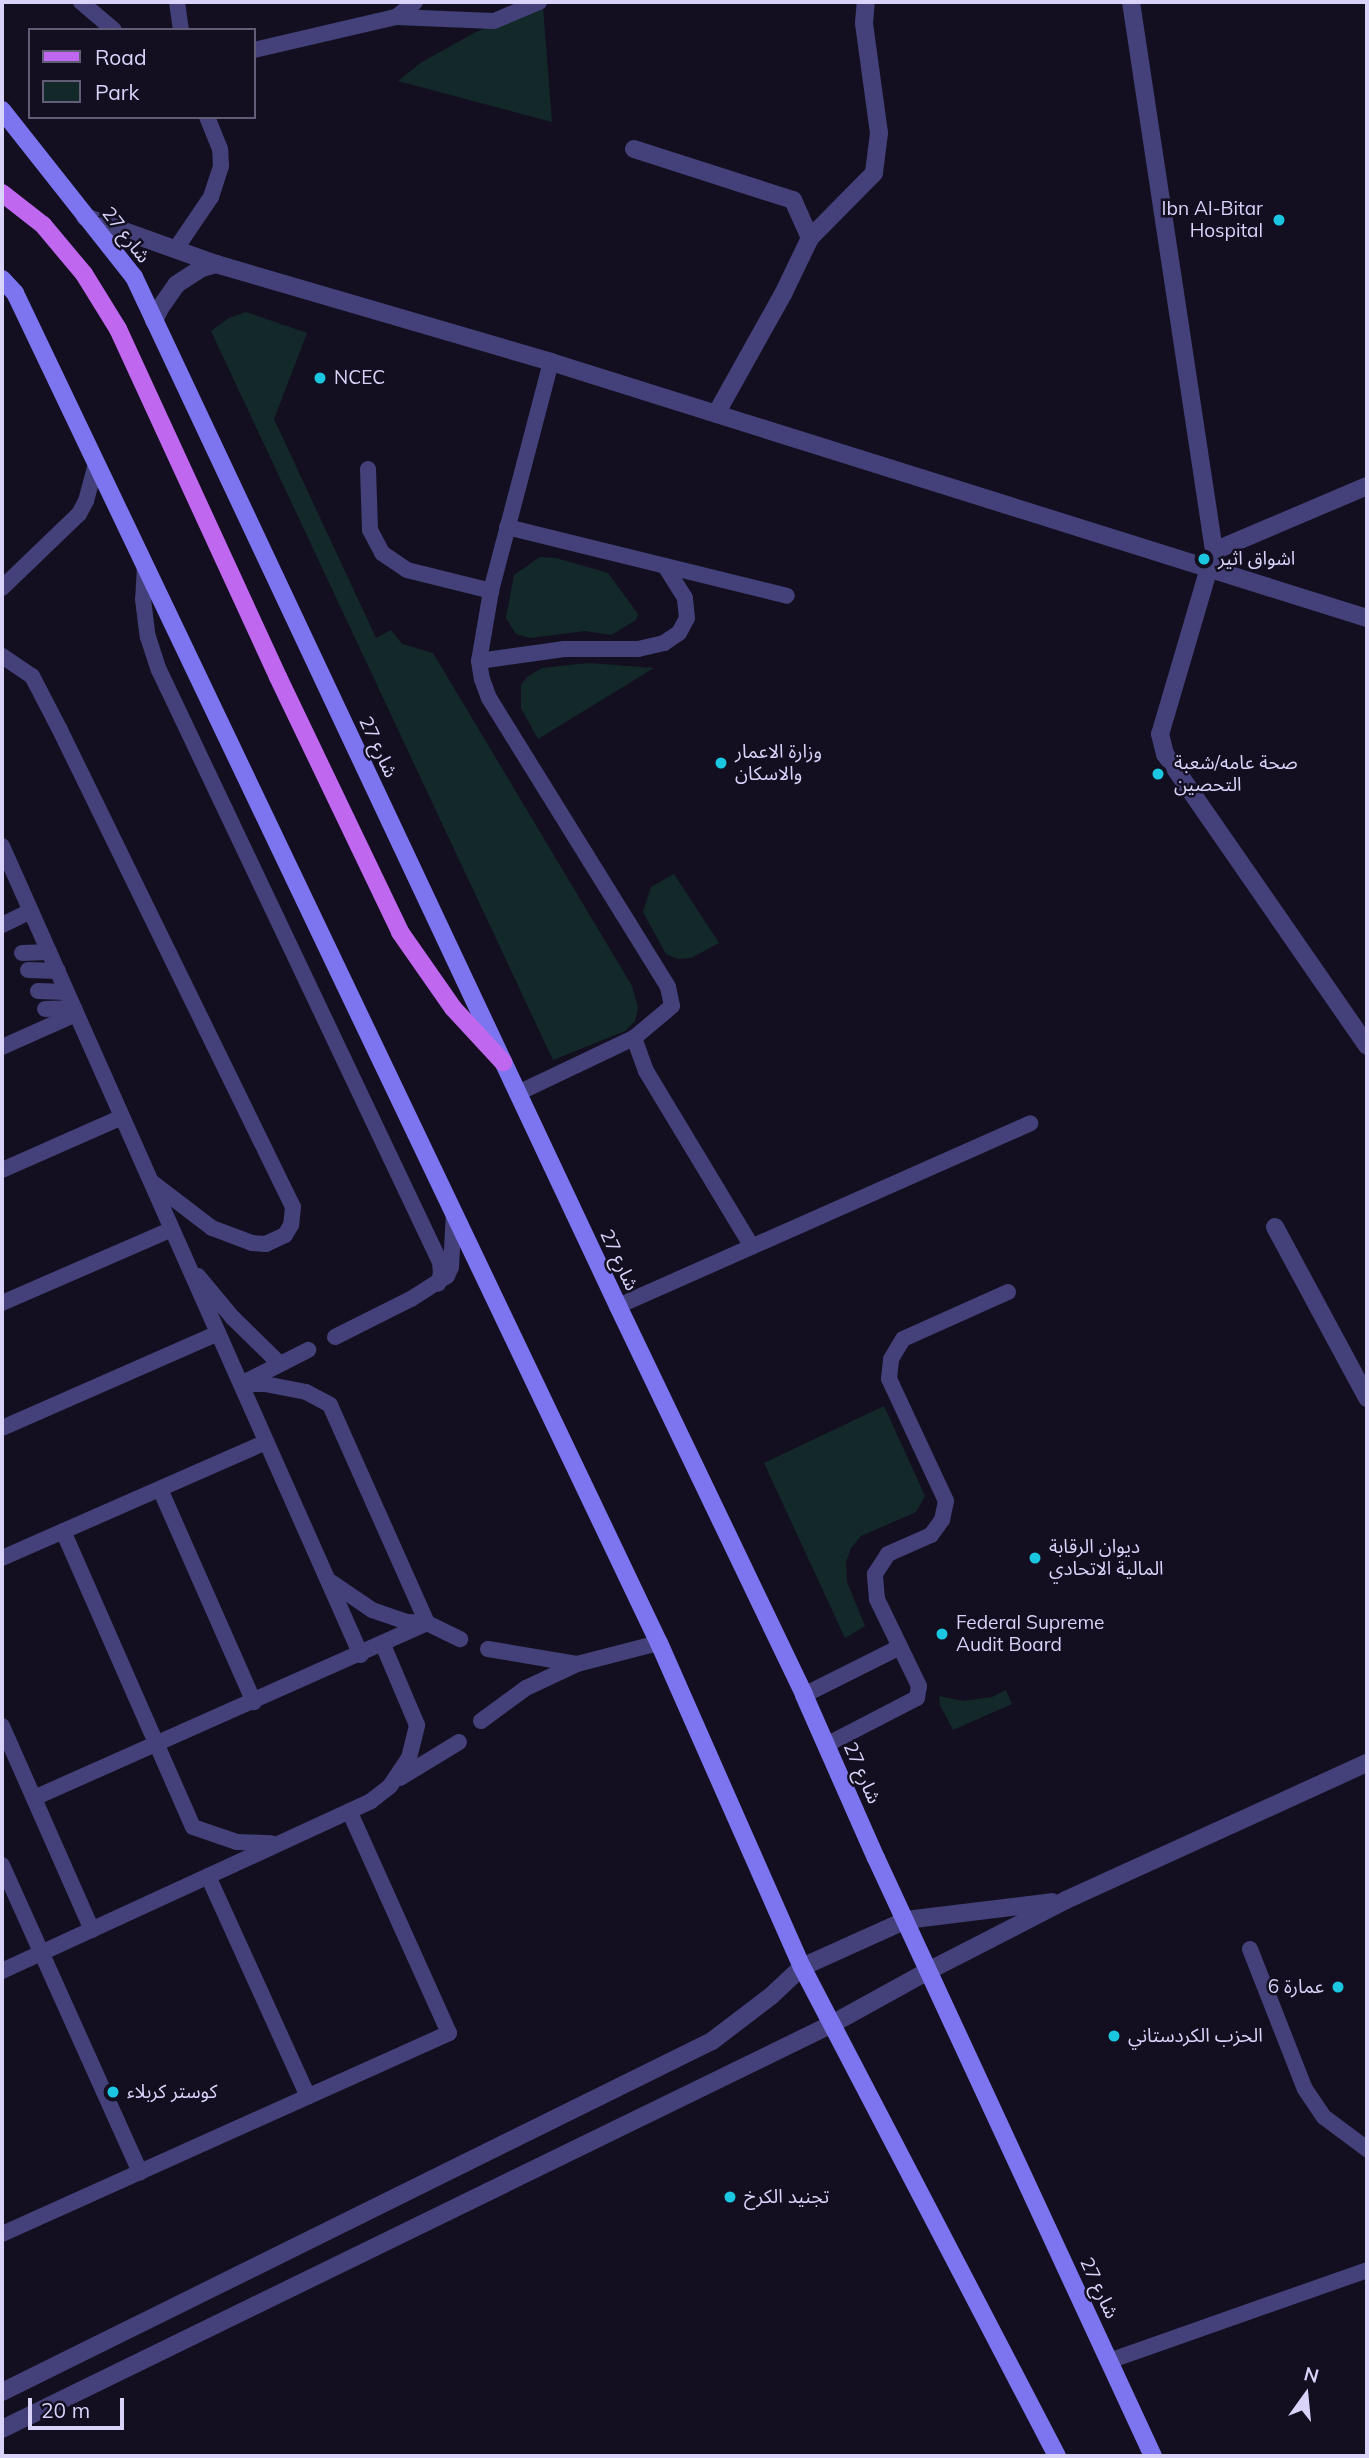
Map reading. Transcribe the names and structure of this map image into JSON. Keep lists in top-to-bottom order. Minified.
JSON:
{"streets":{"main road":["شارع 27"]},"places":["Ibn Al-Bitar Hospital","NCEC","اشواق اثير","وزارة الاعمار والاسكان","صحة عامه/شعبة التحصين","ديوان الرقابة المالية الاتحادي","Federal Supreme Audit Board","عمارة 6","الحزب الكردستاني","كوستر كربلاء","تجنيد الكرخ"],"legend":["Road","Park"],"scale_bar":"20 m","north":"top"}
